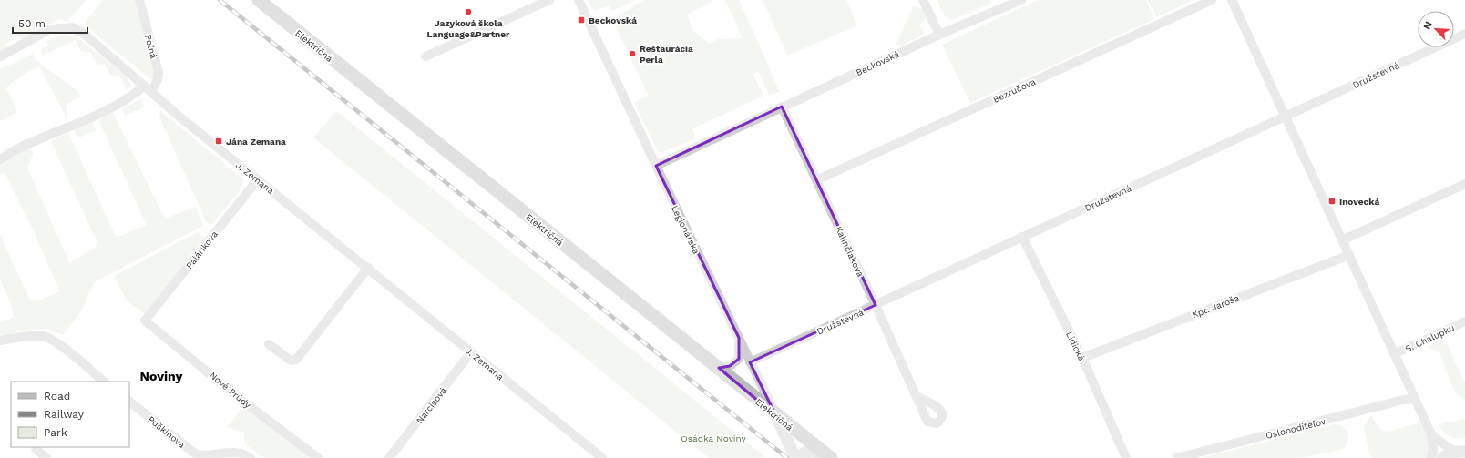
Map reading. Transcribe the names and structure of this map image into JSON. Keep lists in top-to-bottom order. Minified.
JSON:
{"streets":{"main road":["Električná"],"street":["Poľná","Beckovská","Družstevná","Bezručova","J. Zemana","Legionárska","Palárikova","Kalinčiakova","Kpt. Jaroša","S. Chalupku","Lidická","Nové Prúdy","Narcisová","Osloboditeľov","Puškinova"]},"crossings":[["Električná","Legionárska"],["Poľná","J. Zemana"],["Beckovská","Legionárska"],["Beckovská","Kalinčiakova"],["Družstevná","Legionárska"],["Družstevná","Kalinčiakova"],["Družstevná","Lidická"],["Bezručova","Kalinčiakova"],["J. Zemana","Palárikova"],["J. Zemana","Narcisová"],["Palárikova","Nové Prúdy"],["Kpt. Jaroša","Lidická"]],"districts":["Noviny"],"parks":["Osádka Noviny"],"places":{"other":["Jazyková škola Language&Partner","Reštaurácia Perla"],"transit":["Beckovská","Jána Zemana","Inovecká"]},"legend":["Road","Railway","Park"],"scale_bar":"50 m","north":"top left"}
